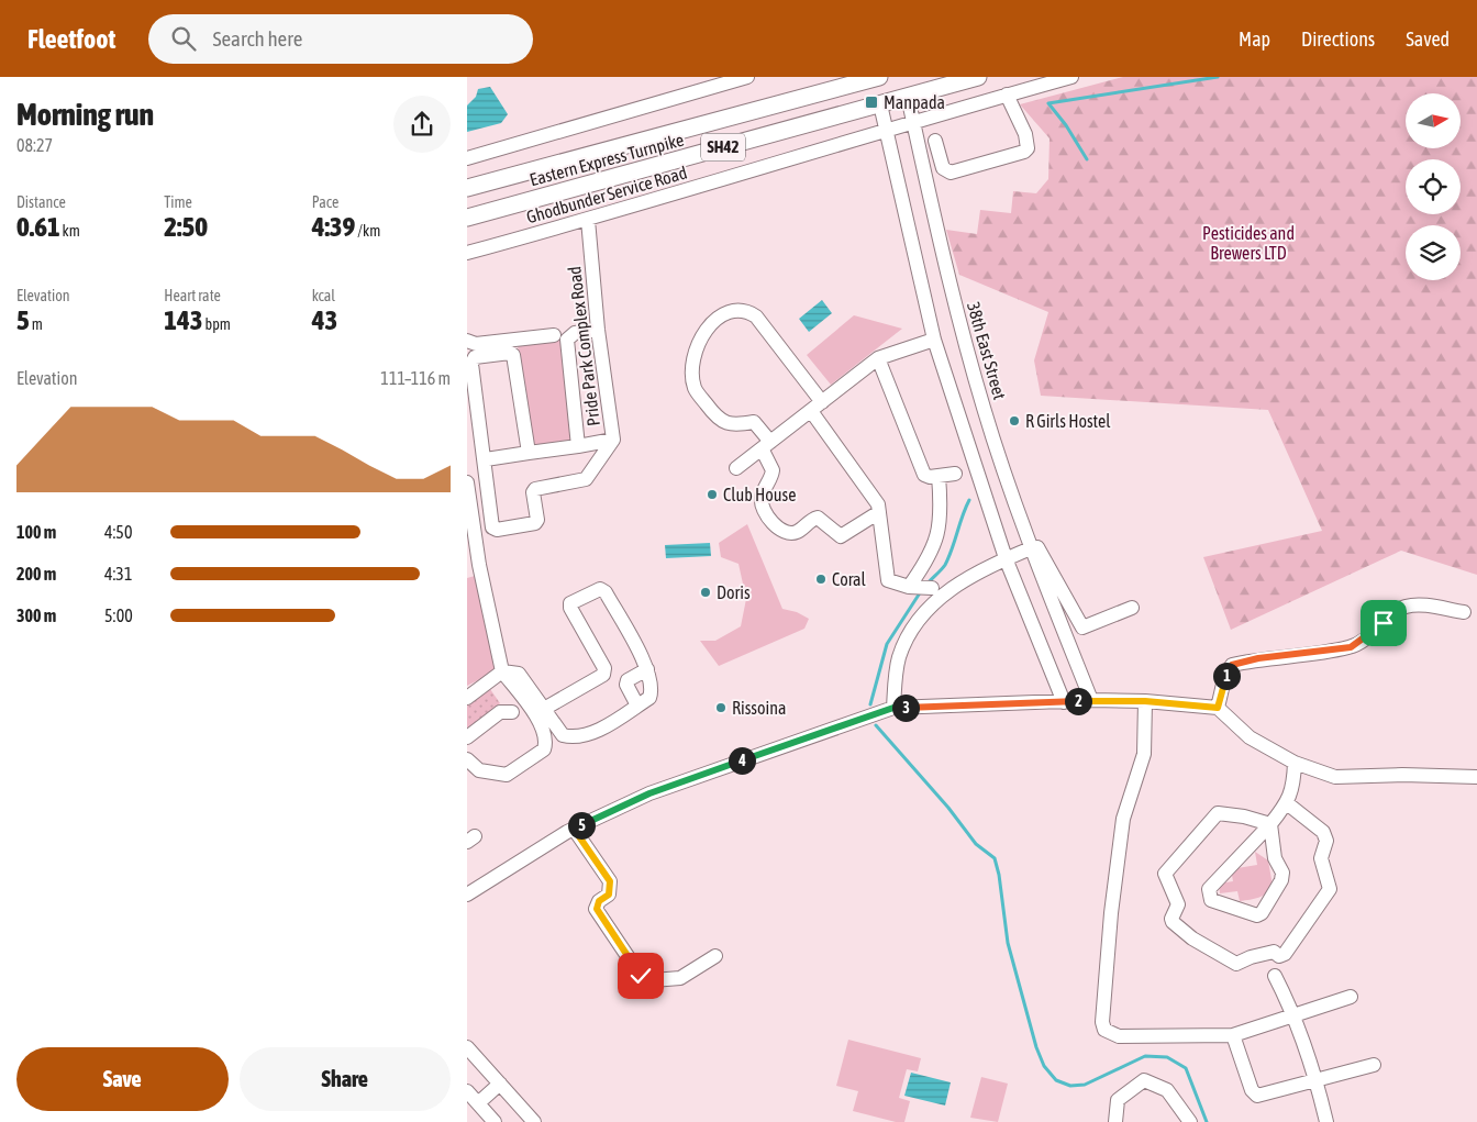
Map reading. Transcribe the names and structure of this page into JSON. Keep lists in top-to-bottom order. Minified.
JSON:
{"streets":{"main road":["SH42","Eastern Express Turnpike"],"street":["Ghodbunder Service Road","Pride Park Complex Road","38th East Street"]},"crossings":[["Eastern Express Turnpike","38th East Street"],["Ghodbunder Service Road","Pride Park Complex Road"],["Ghodbunder Service Road","38th East Street"]],"parks":["Pesticides and Brewers LTD"],"places":{"transit":["Manpada"],"other":["R Girls Hostel","Club House","Coral","Doris","Rissoina"]},"north":"right","page":{"header":"Fleetfoot","search":"Search here","nav":["Map","Directions","Saved"],"heading":["Morning run","08:27"],"stats":[["Distance","0.61 km"],["Time","2:50"],["Pace","4:39 /km"],["Elevation","5 m"],["Heart rate","143 bpm"],["kcal","43"]],"chart":["Elevation","111–116 m"],"list":[{"name":"100 m","note":"4:50"},{"name":"200 m","note":"4:31"},{"name":"300 m","note":"5:00"}],"pins":["1","2","3","4","5"],"buttons":["Save","Share"]}}
